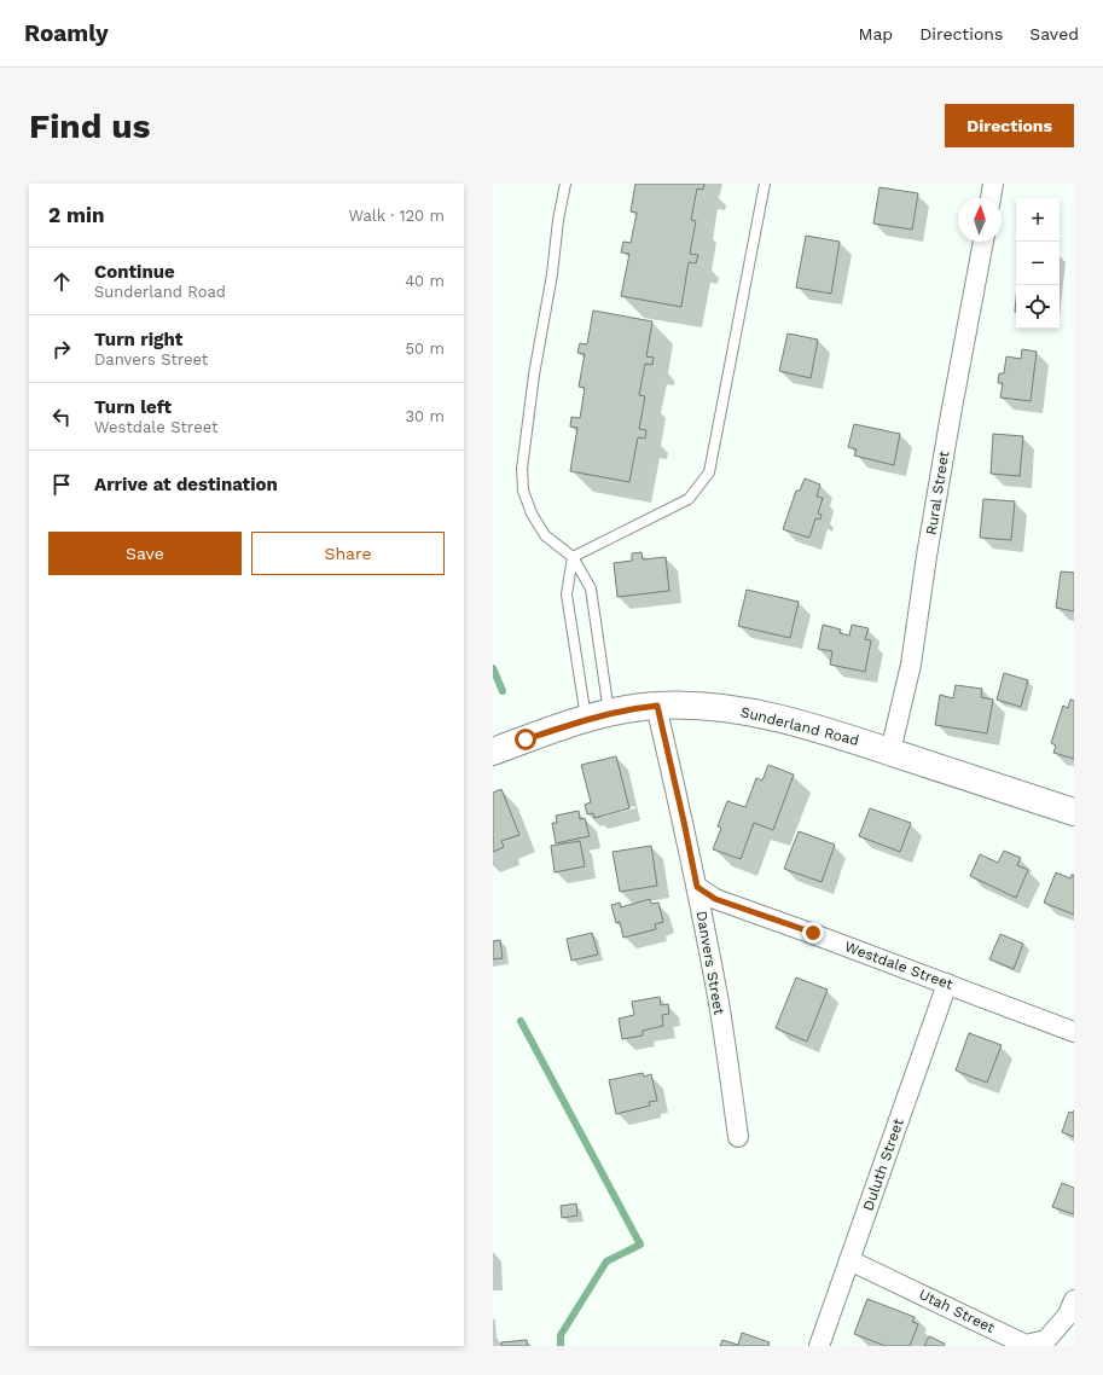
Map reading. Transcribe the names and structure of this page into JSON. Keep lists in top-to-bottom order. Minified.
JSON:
{"streets":{"main road":["Sunderland Road"],"street":["Rural Street","Danvers Street","Westdale Street","Duluth Street","Utah Street"]},"crossings":[["Rural Street","Sunderland Road"],["Sunderland Road","Danvers Street"],["Danvers Street","Westdale Street"],["Westdale Street","Duluth Street"],["Duluth Street","Utah Street"]],"north":"top","page":{"header":"Roamly","nav":["Map","Directions","Saved"],"buttons":["Directions",["Save","Share"]],"title":"Find us","heading":["2 min","Walk · 120 m"],"map_buttons":["+","−"],"list":[["Continue","Sunderland Road","40 m"],["Turn right","Danvers Street","50 m"],["Turn left","Westdale Street","30 m"],"Arrive at destination"]}}
